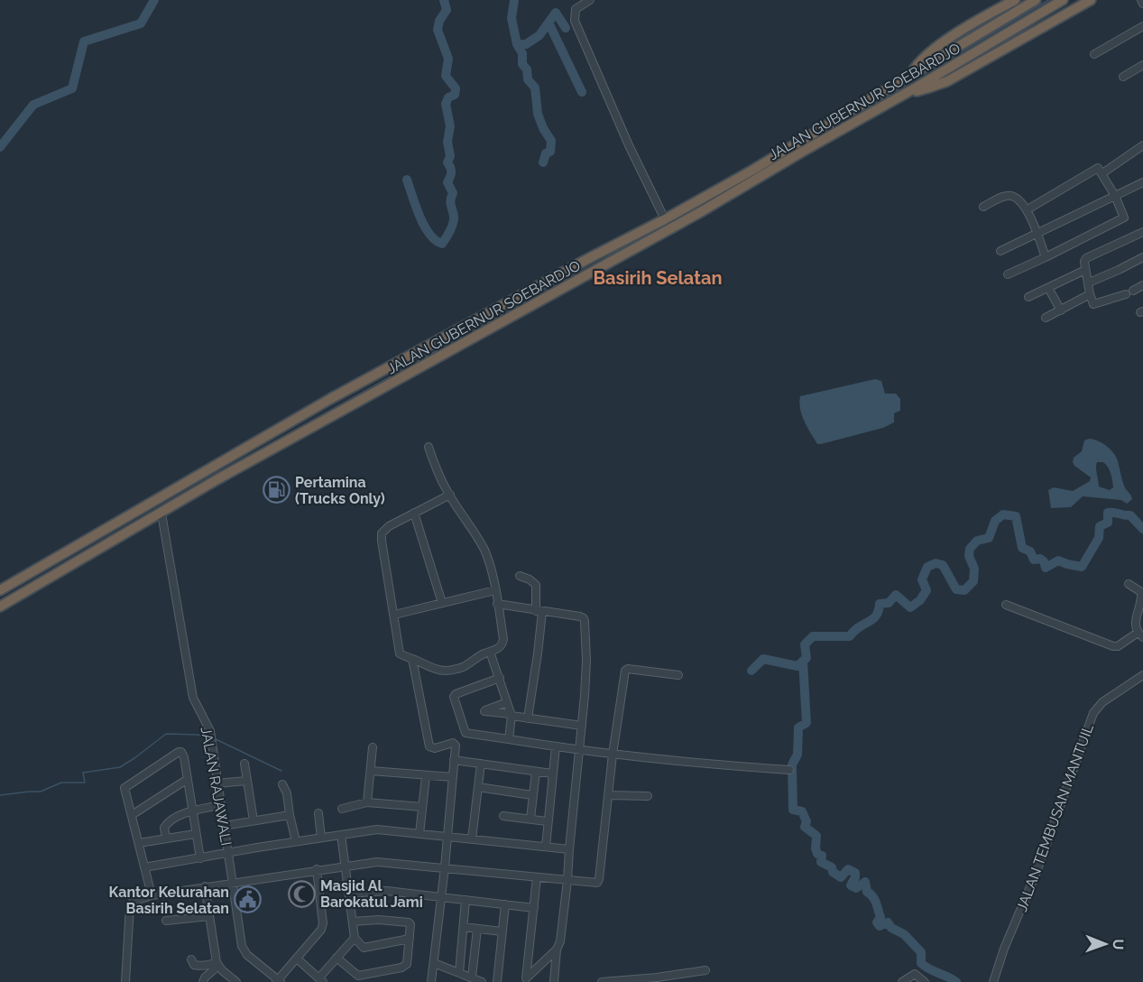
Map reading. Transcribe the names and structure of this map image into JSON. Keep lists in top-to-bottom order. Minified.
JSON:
{"streets":{"highway":["JALAN GUBERNUR SOEBARDJO"],"street":["JALAN RAJAWALI","JALAN TEMBUSAN MANTUIL"]},"crossings":[["JALAN GUBERNUR SOEBARDJO","JALAN RAJAWALI"]],"districts":["Basirih Selatan"],"places":{"fuel station":["Pertamina (Trucks Only)"],"mosque":["Masjid Al Barokatul Jami"],"public building":["Kantor Kelurahan Basirih Selatan"]},"north":"right"}
